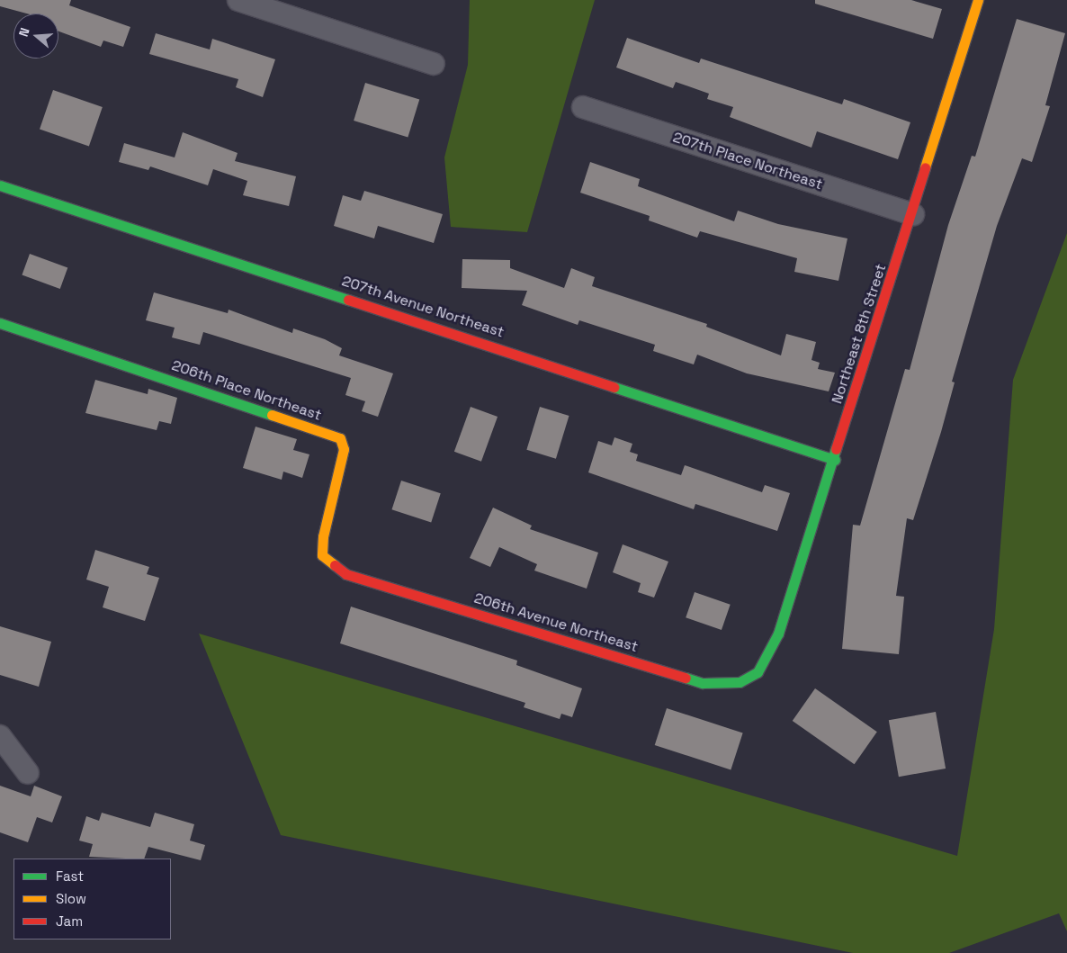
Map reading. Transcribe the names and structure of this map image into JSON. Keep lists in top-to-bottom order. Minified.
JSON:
{"streets":{"street":["207th Place Northeast","207th Avenue Northeast","Northeast 8th Street","206th Place Northeast","206th Avenue Northeast"]},"crossings":[["207th Place Northeast","Northeast 8th Street"],["207th Avenue Northeast","Northeast 8th Street"],["Northeast 8th Street","206th Avenue Northeast"],["206th Place Northeast","206th Avenue Northeast"]],"legend":["Fast","Slow","Jam"],"north":"left"}
